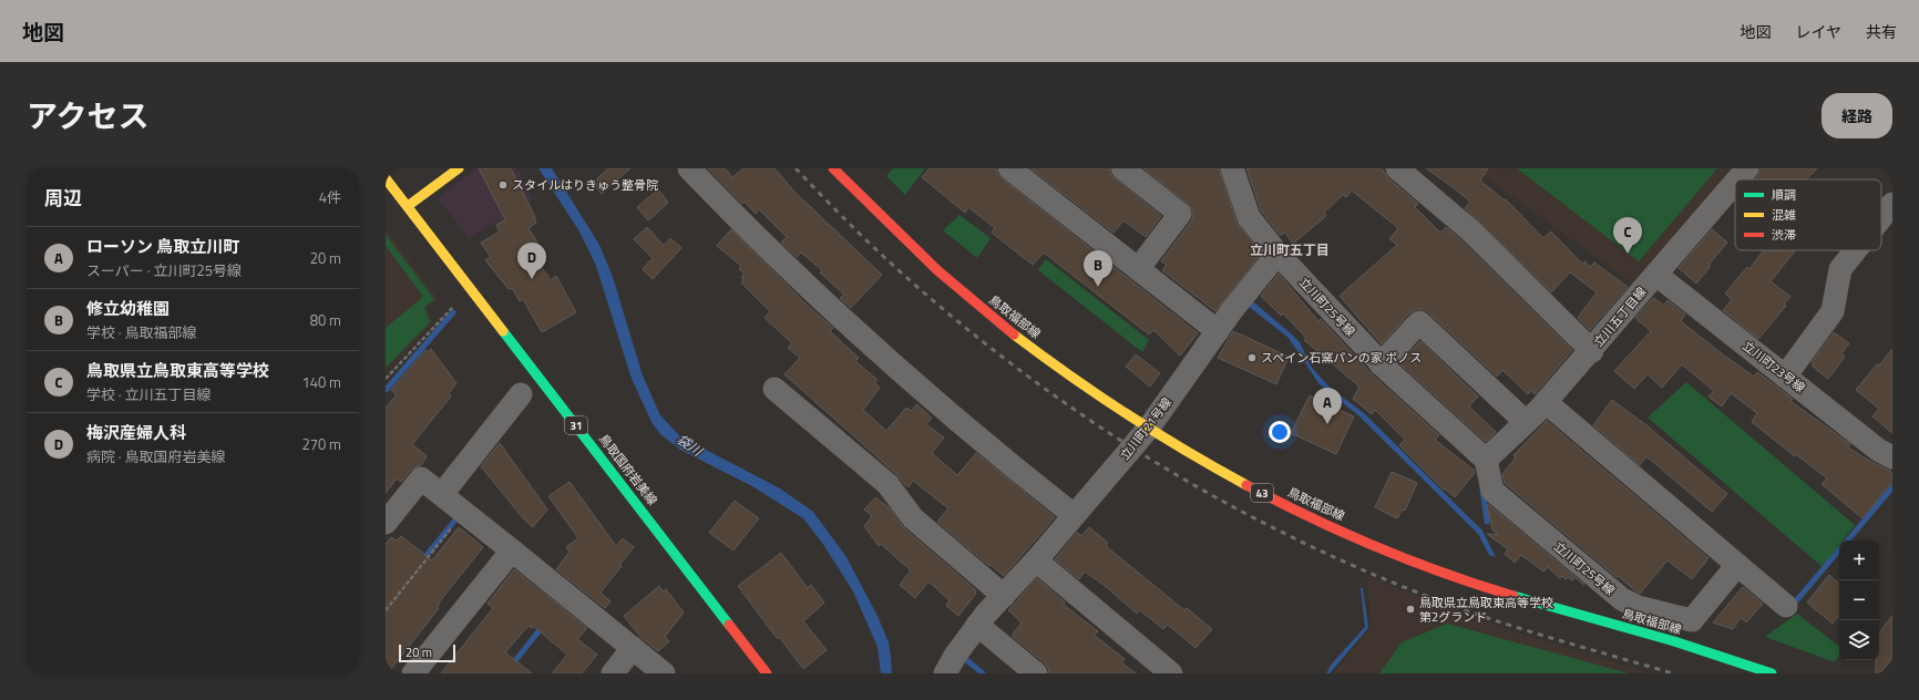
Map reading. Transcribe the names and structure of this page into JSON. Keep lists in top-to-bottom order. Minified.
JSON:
{"streets":{"main road":["鳥取福部線","31","鳥取国府岩美線","43"],"street":["立川町25号線","立川五丁目線","立川町23号線","立川町21号線"]},"crossings":[["立川町25号線","立川五丁目線"],["立川町25号線","立川町21号線"],["鳥取福部線","立川町21号線"],["立川五丁目線","立川町23号線"]],"districts":["立川町五丁目"],"water":["袋川"],"places":["スタイルはりきゅう整骨院","スペイン石窯パンの家 ボノス","鳥取県立鳥取東高等学校 第2グランド"],"legend":["順調","混雑","渋滞"],"scale_bar":"20 m","page":{"header":"地図","nav":["地図","レイヤ","共有"],"title":"アクセス","buttons":"経路","heading":["周辺","4件"],"pins":["C","D","B","A"],"list":[{"mark":"A","name":"ローソン 鳥取立川町","note":"スーパー · 立川町25号線","value":"20 m"},{"mark":"B","name":"修立幼稚園","note":"学校 · 鳥取福部線","value":"80 m"},{"mark":"C","name":"鳥取県立鳥取東高等学校","note":"学校 · 立川五丁目線","value":"140 m"},{"mark":"D","name":"梅沢産婦人科","note":"病院 · 鳥取国府岩美線","value":"270 m"}],"map_buttons":["+","−"],"scale":"20 m"}}
